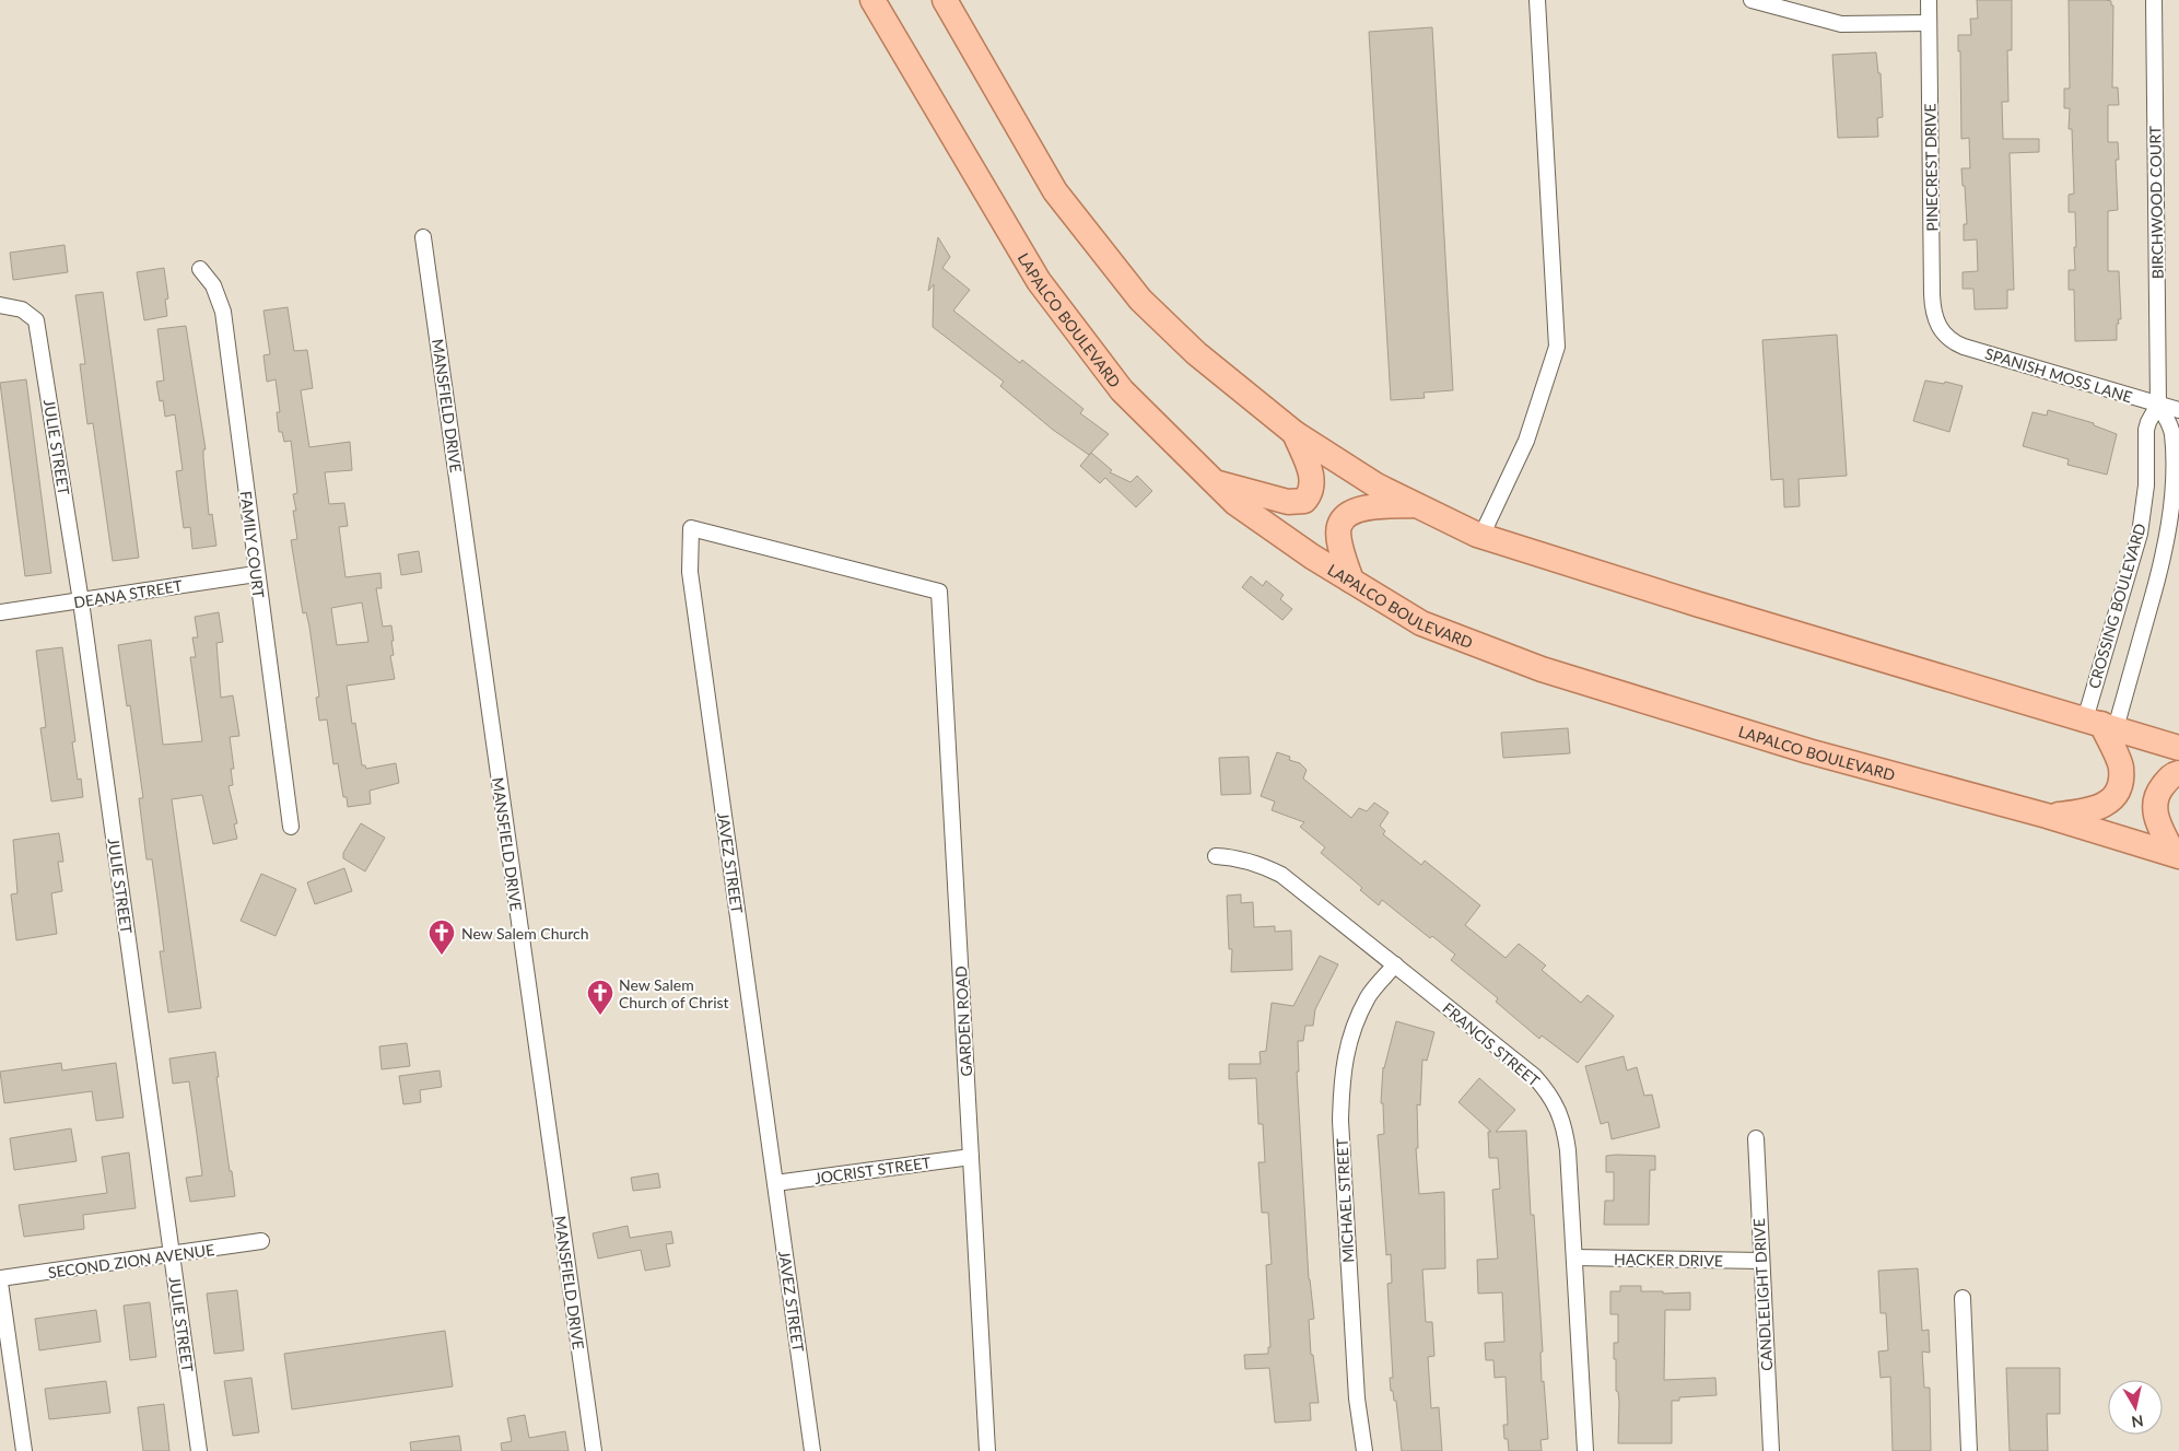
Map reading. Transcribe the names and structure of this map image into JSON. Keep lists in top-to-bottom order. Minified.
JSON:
{"streets":{"main road":["LAPALCO BOULEVARD"],"street":["PINECREST DRIVE","BIRCHWOOD COURT","SPANISH MOSS LANE","MANSFIELD DRIVE","JULIE STREET","FAMILY COURT","DEANA STREET","CROSSING BOULEVARD","JAVEZ STREET","GARDEN ROAD","FRANCIS STREET","JOCRIST STREET","MICHAEL STREET","HACKER DRIVE","SECOND ZION AVENUE","CANDLELIGHT DRIVE"]},"crossings":[["PINECREST DRIVE","SPANISH MOSS LANE"],["BIRCHWOOD COURT","SPANISH MOSS LANE"],["BIRCHWOOD COURT","CROSSING BOULEVARD"],["SPANISH MOSS LANE","CROSSING BOULEVARD"],["JULIE STREET","DEANA STREET"],["JULIE STREET","SECOND ZION AVENUE"],["FAMILY COURT","DEANA STREET"],["JAVEZ STREET","GARDEN ROAD"],["JAVEZ STREET","JOCRIST STREET"],["GARDEN ROAD","JOCRIST STREET"],["FRANCIS STREET","MICHAEL STREET"],["FRANCIS STREET","HACKER DRIVE"],["HACKER DRIVE","CANDLELIGHT DRIVE"]],"places":{"church":["New Salem Church","New Salem Church of Christ"]},"north":"bottom"}
